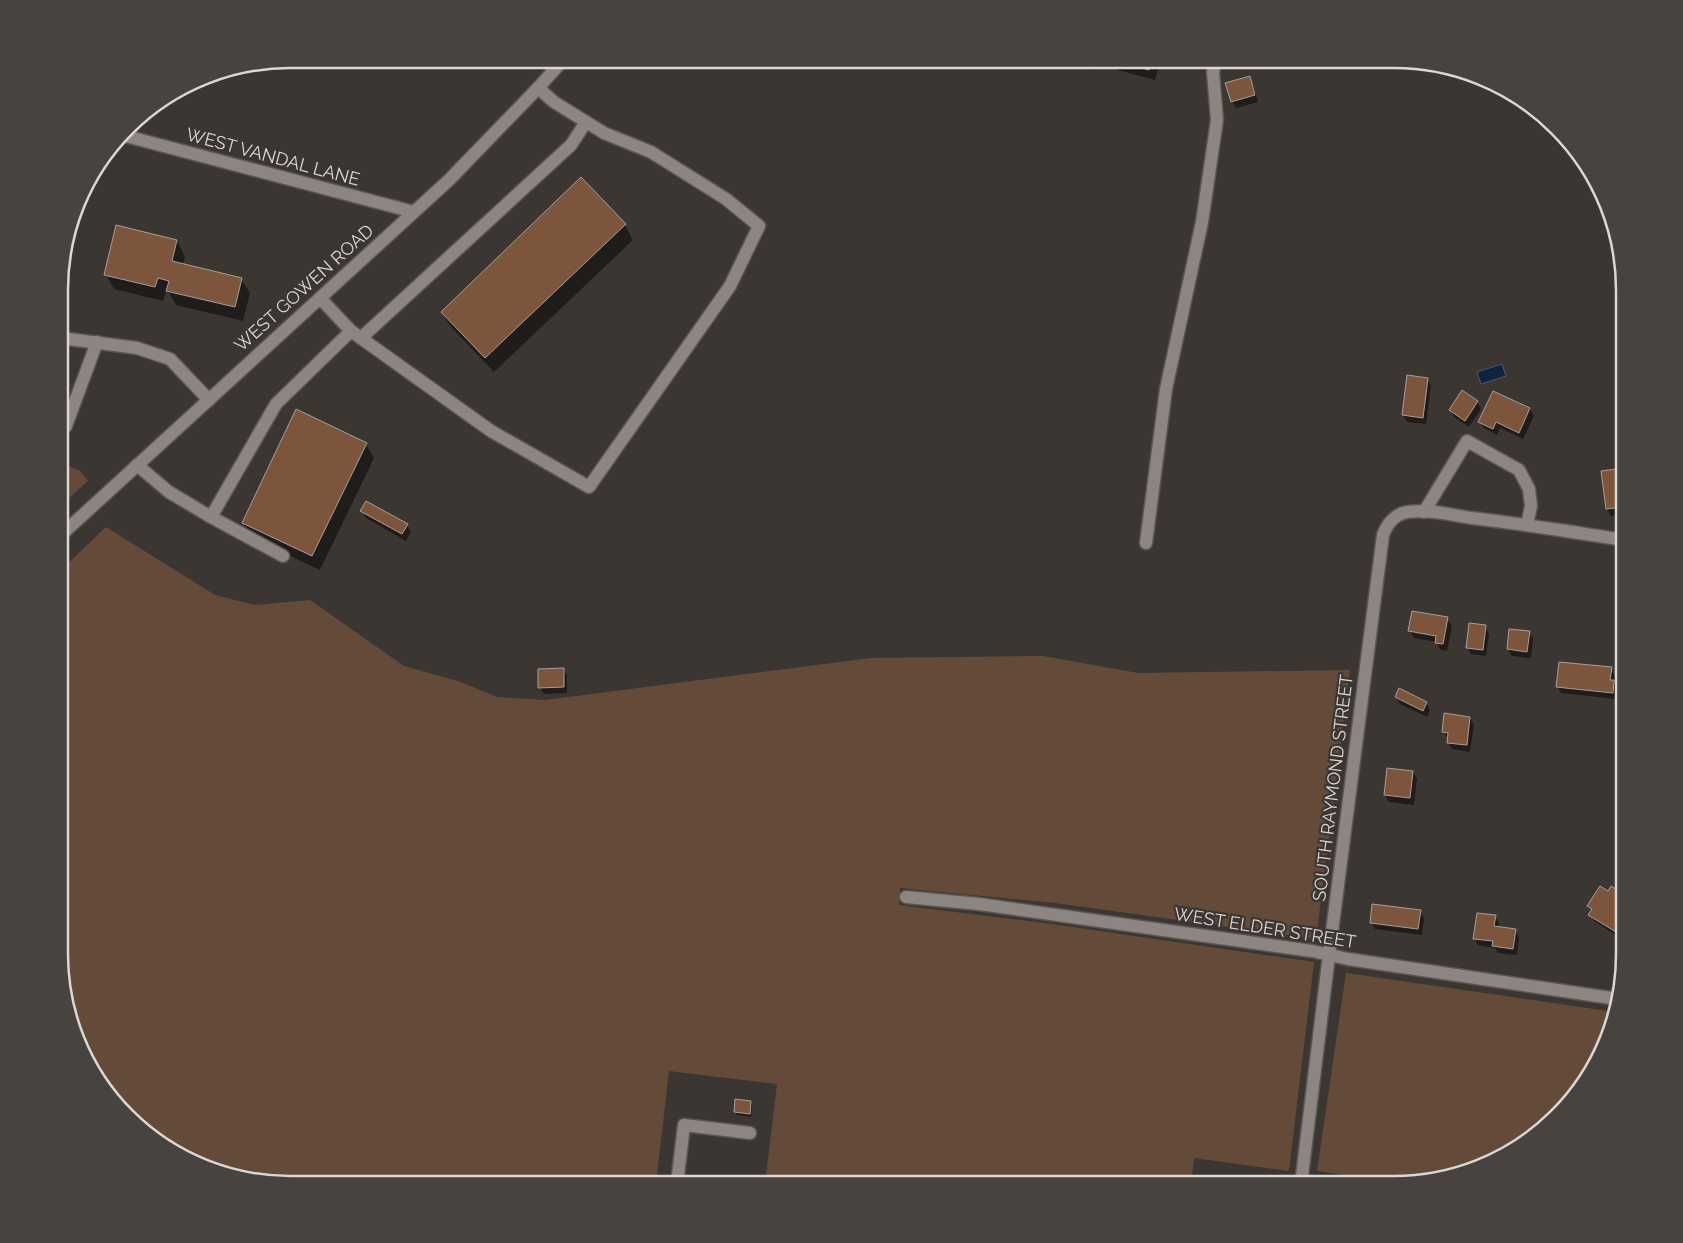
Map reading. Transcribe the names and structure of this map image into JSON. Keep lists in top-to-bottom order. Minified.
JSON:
{"streets":{"street":["WEST VANDAL LANE","WEST GOWEN ROAD","SOUTH RAYMOND STREET","WEST ELDER STREET"]},"crossings":[["WEST VANDAL LANE","WEST GOWEN ROAD"],["SOUTH RAYMOND STREET","WEST ELDER STREET"]]}
